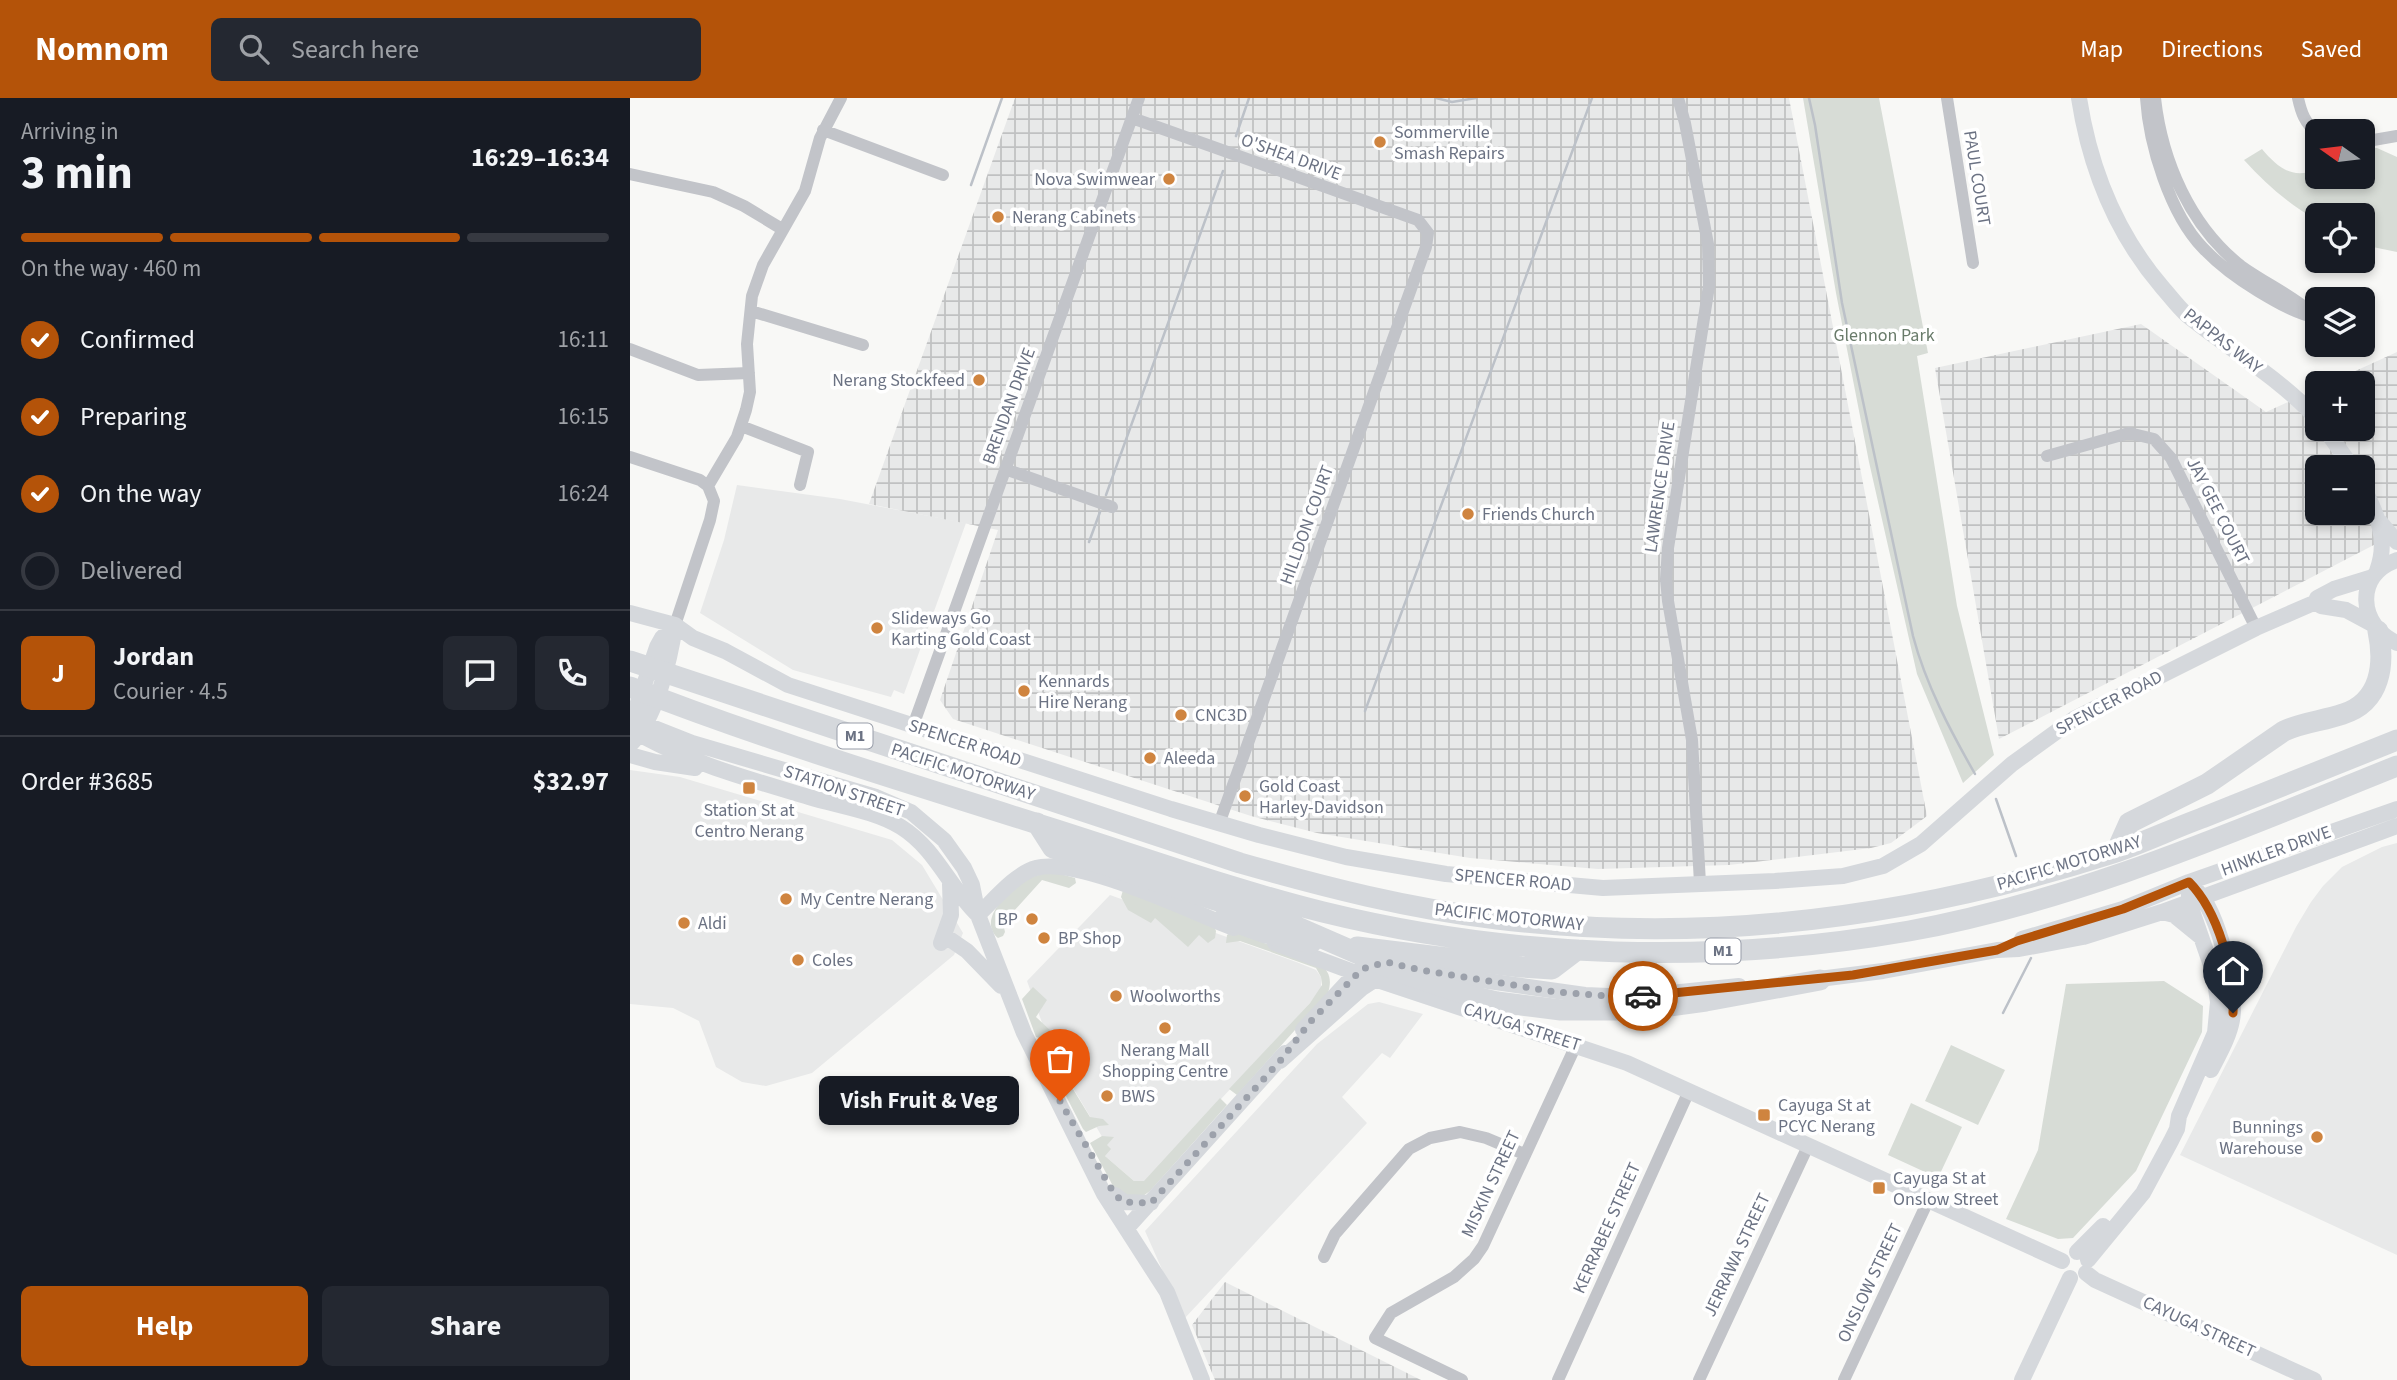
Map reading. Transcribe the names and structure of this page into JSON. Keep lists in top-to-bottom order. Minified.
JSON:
{"streets":{"highway":["M1","PACIFIC MOTORWAY"],"street":["O'SHEA DRIVE","PAUL COURT","PAPPAS WAY","BRENDAN DRIVE","LAWRENCE DRIVE","JAY GEE COURT","HILLDON COURT","SPENCER ROAD","STATION STREET","HINKLER DRIVE","CAYUGA STREET","MISKIN STREET","KERRABEE STREET","JERRAWA STREET","ONSLOW STREET"]},"crossings":[["O'SHEA DRIVE","BRENDAN DRIVE"],["O'SHEA DRIVE","HILLDON COURT"],["BRENDAN DRIVE","SPENCER ROAD"],["LAWRENCE DRIVE","SPENCER ROAD"],["JAY GEE COURT","SPENCER ROAD"],["HILLDON COURT","SPENCER ROAD"],["STATION STREET","CAYUGA STREET"],["HINKLER DRIVE","CAYUGA STREET"],["CAYUGA STREET","MISKIN STREET"],["CAYUGA STREET","KERRABEE STREET"],["CAYUGA STREET","JERRAWA STREET"],["CAYUGA STREET","ONSLOW STREET"]],"parks":["Glennon Park"],"places":{"other":["Sommerville Smash Repairs","Nova Swimwear","Nerang Cabinets","Nerang Stockfeed","Friends Church","Slideways Go Karting Gold Coast","Kennards Hire Nerang","CNC3D","Aleeda","Gold Coast Harley-Davidson","My Centre Nerang","BP","Aldi","BP Shop","Coles","Woolworths","Nerang Mall Shopping Centre","BWS","Vish Fruit & Veg","Bunnings Warehouse"],"transit":["Station St at Centro Nerang","Cayuga St at PCYC Nerang","Cayuga St at Onslow Street"]},"north":"left","page":{"header":"Nomnom","search":"Search here","nav":["Map","Directions","Saved"],"heading":["3 min","Arriving in","16:29–16:34"],"panel":["Jordan","Courier · 4.5","Order #3685","$32.97"],"map_buttons":["+","−"],"bar":"On the way · 460 m","list":[["Confirmed","16:11"],["Preparing","16:15"],["On the way","16:24"],"Delivered"],"round":"J","bubble":"Vish Fruit & Veg","buttons":["Help","Share"]}}
